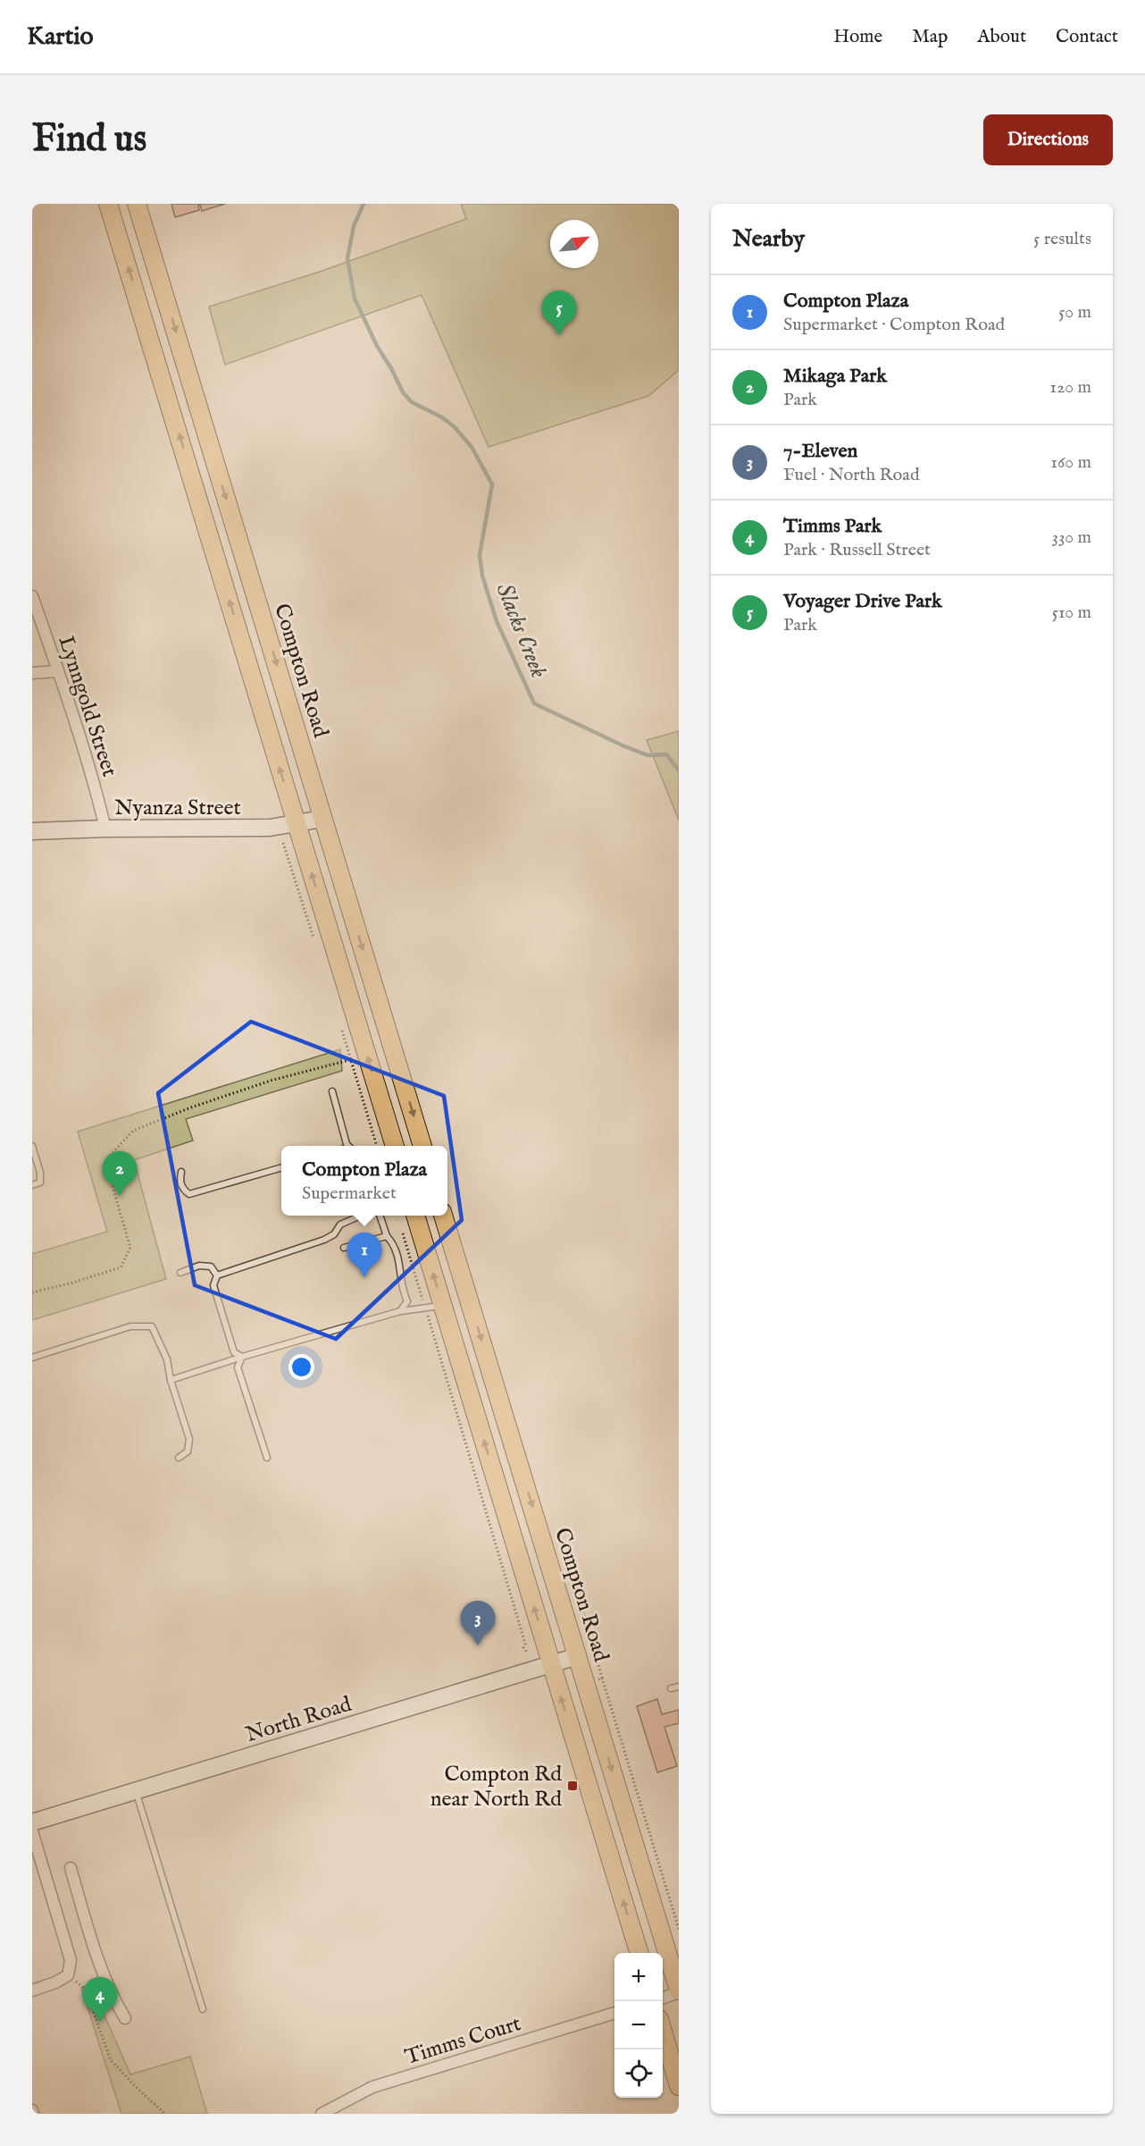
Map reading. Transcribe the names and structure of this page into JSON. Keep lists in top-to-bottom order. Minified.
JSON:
{"streets":{"main road":["Compton Road"],"street":["Lynngold Street","Nyanza Street","North Road","Timms Court"]},"crossings":[["Compton Road","Nyanza Street"],["Compton Road","North Road"],["Lynngold Street","Nyanza Street"]],"water":["Slacks Creek"],"places":{"transit":["Compton Rd near North Rd"]},"north":"top right","page":{"header":"Kartio","nav":["Home","Map","About","Contact"],"buttons":"Directions","title":"Find us","heading":["Nearby","5 results"],"list":[{"mark":"1","name":"Compton Plaza","note":"Supermarket · Compton Road","value":"50 m"},{"mark":"2","name":"Mikaga Park","note":"Park","value":"120 m"},{"mark":"3","name":"7-Eleven","note":"Fuel · North Road","value":"160 m"},{"mark":"4","name":"Timms Park","note":"Park · Russell Street","value":"330 m"},{"mark":"5","name":"Voyager Drive Park","note":"Park","value":"510 m"}],"pins":["5","2","1","3","4"],"popup":["Compton Plaza","Supermarket"],"map_buttons":["+","−"]}}
